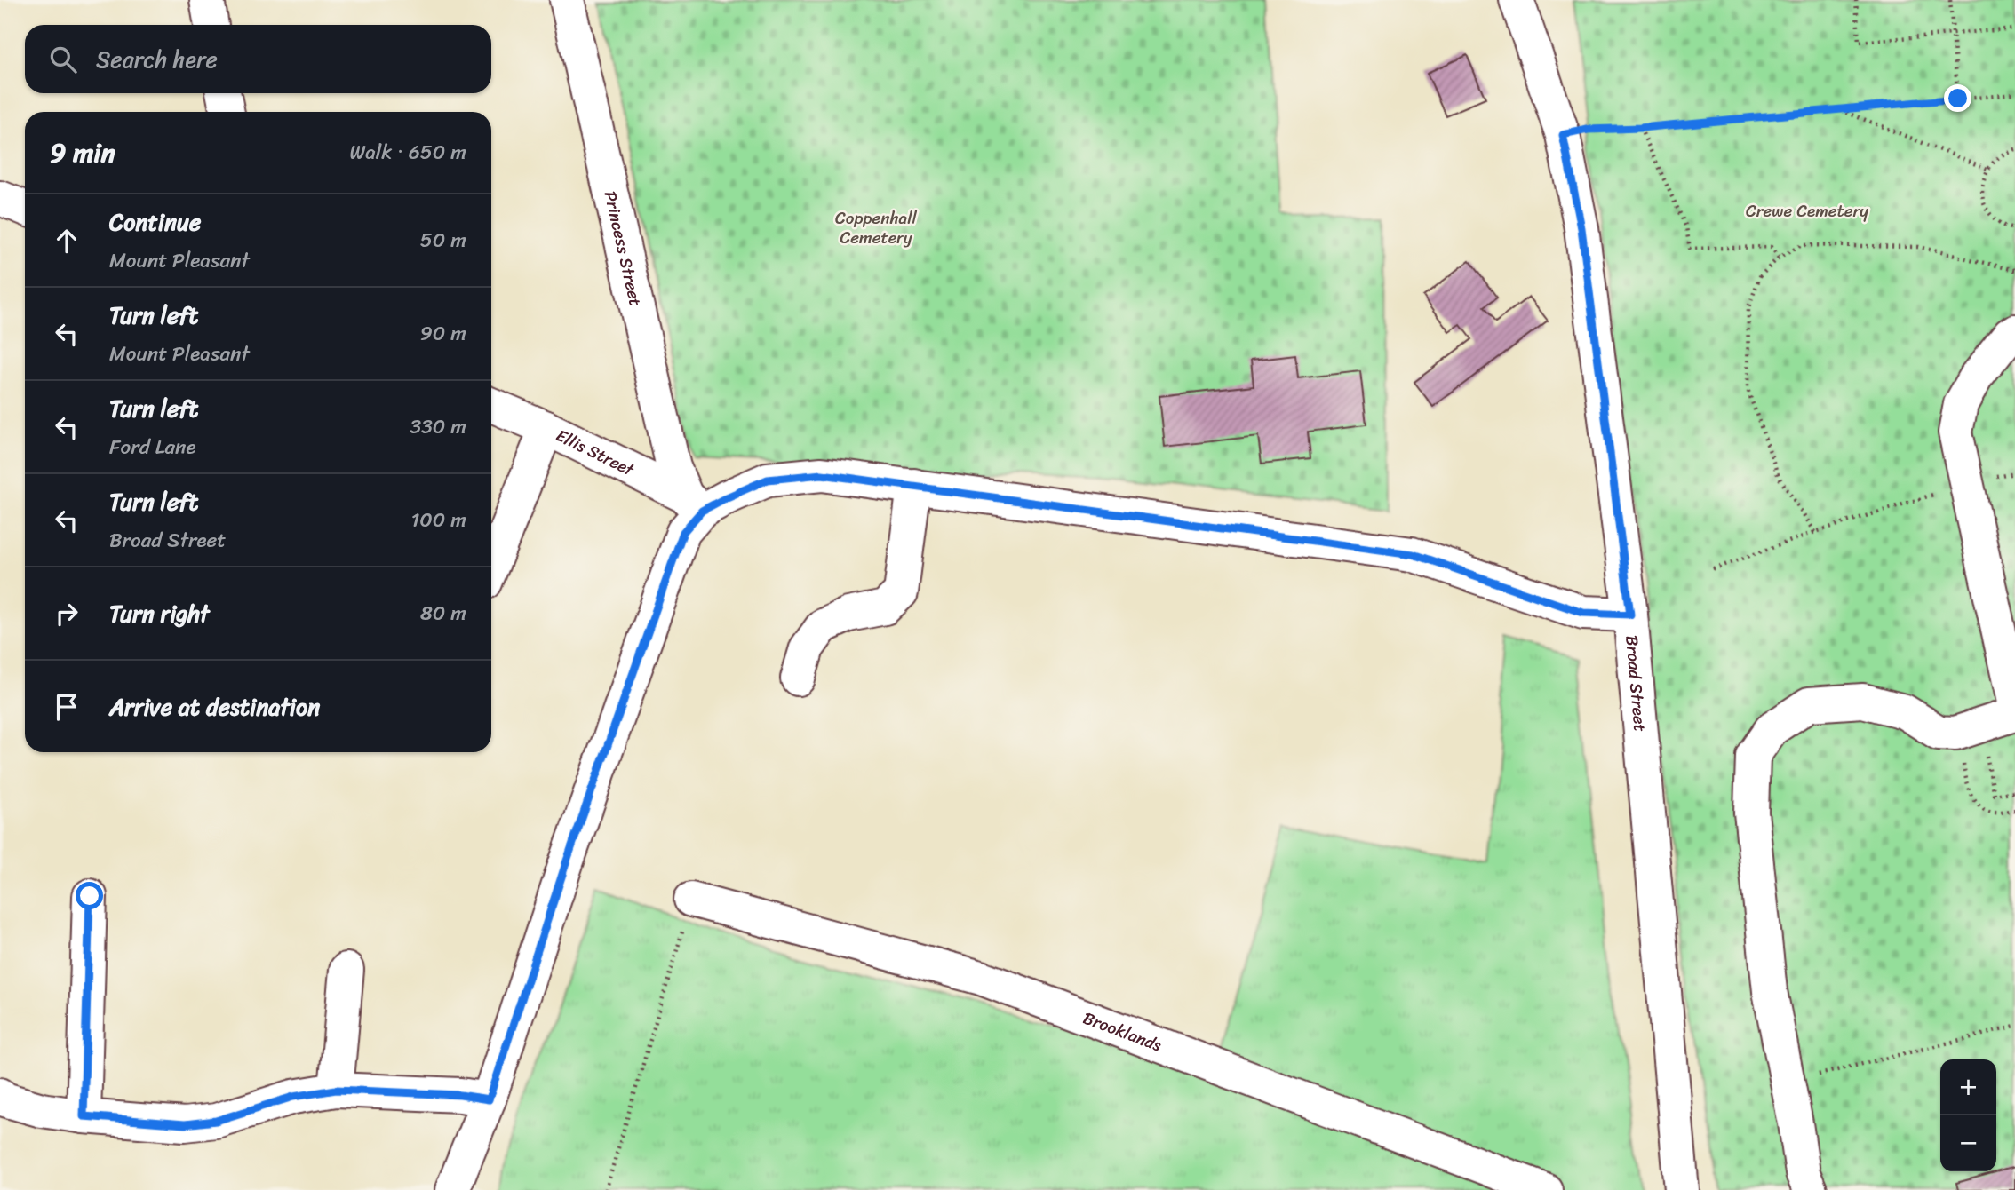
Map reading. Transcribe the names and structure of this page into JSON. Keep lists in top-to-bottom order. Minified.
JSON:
{"streets":{"street":["Princess Street","Ellis Street","Broad Street","Brooklands"]},"crossings":[["Princess Street","Ellis Street"]],"parks":["Crewe Cemetery","Coppenhall Cemetery"],"page":{"search":"Search here","heading":["9 min","Walk · 650 m"],"list":[["Continue","Mount Pleasant","50 m"],["Turn left","Mount Pleasant","90 m"],["Turn left","Ford Lane","330 m"],["Turn left","Broad Street","100 m"],["Turn right","80 m"],"Arrive at destination"],"map_buttons":["+","−"]}}
